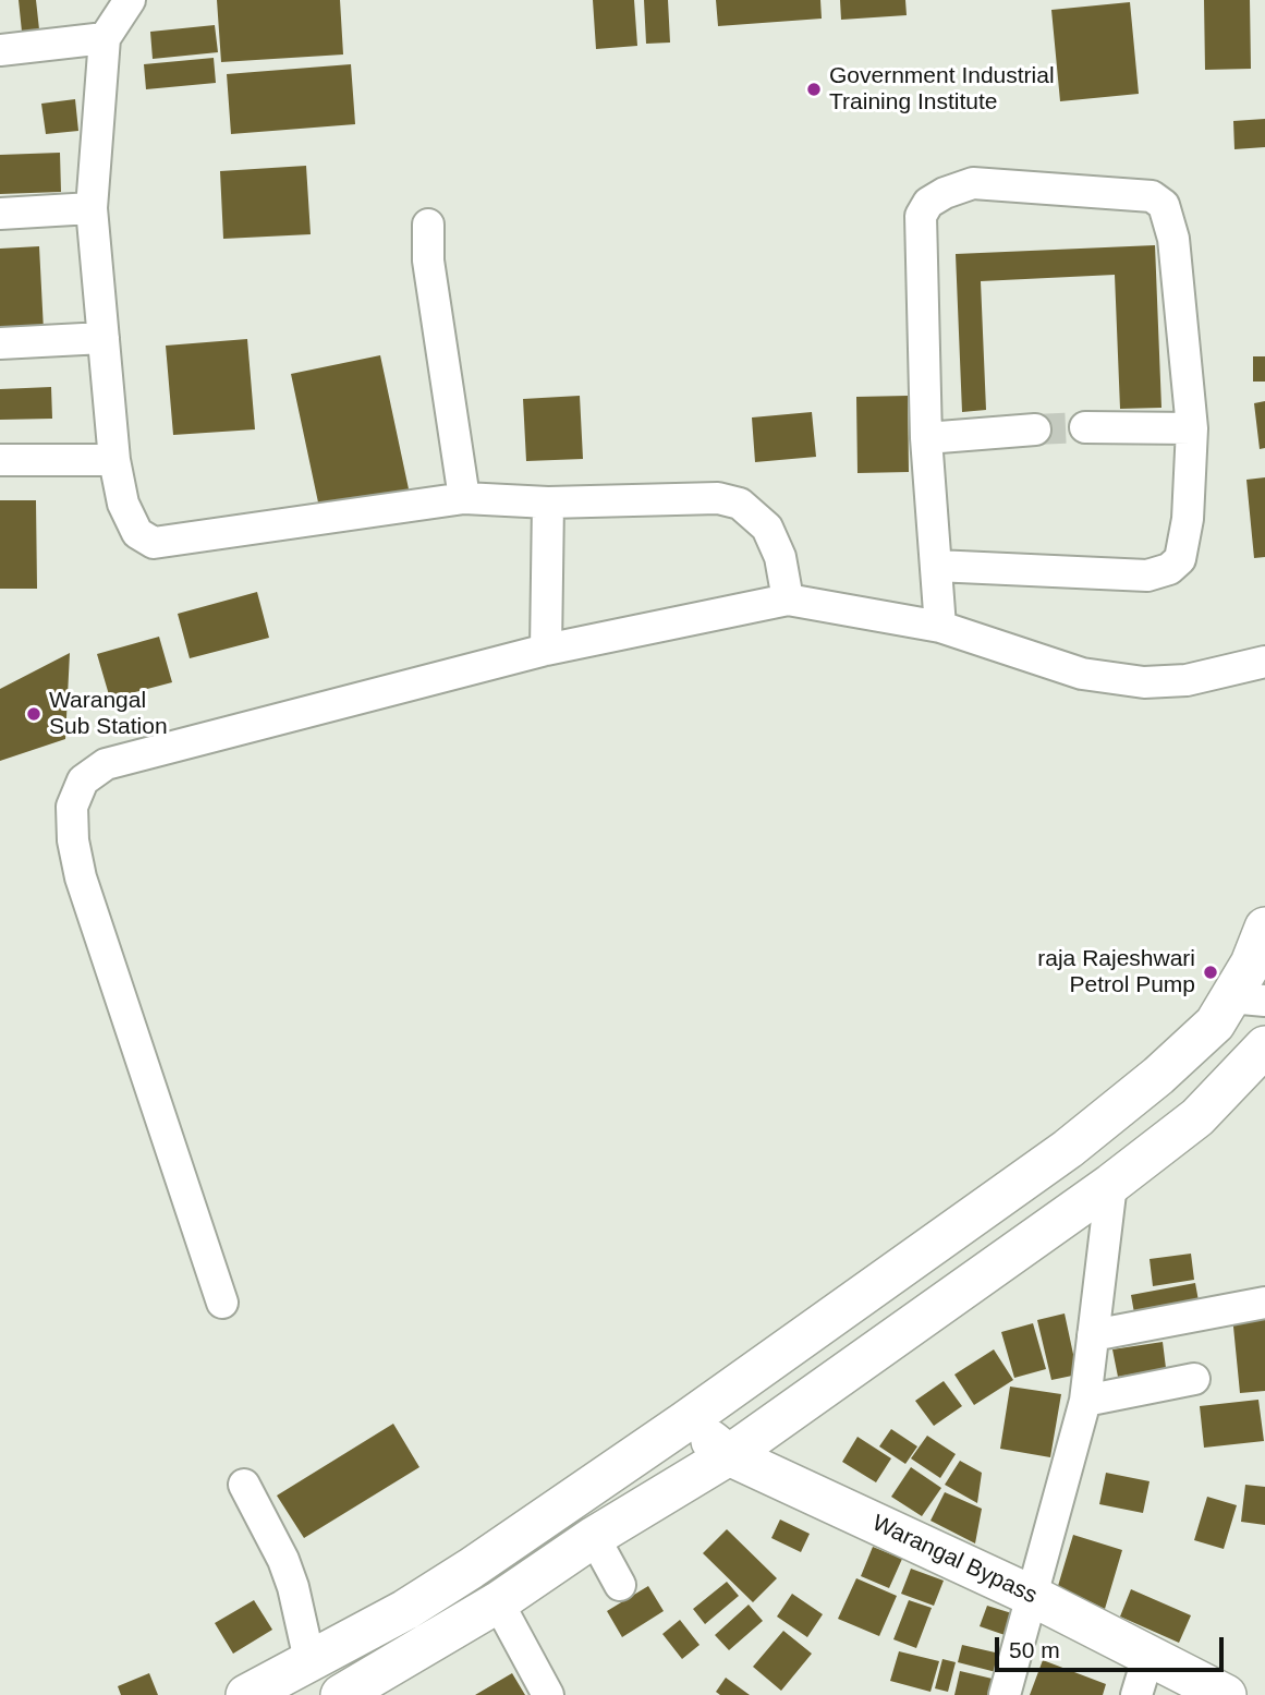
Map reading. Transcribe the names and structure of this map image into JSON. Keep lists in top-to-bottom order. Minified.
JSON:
{"streets":{"main road":["Warangal Bypass"]},"places":["Government Industrial Training Institute","Warangal Sub Station","raja Rajeshwari Petrol Pump"],"scale_bar":"50 m"}
